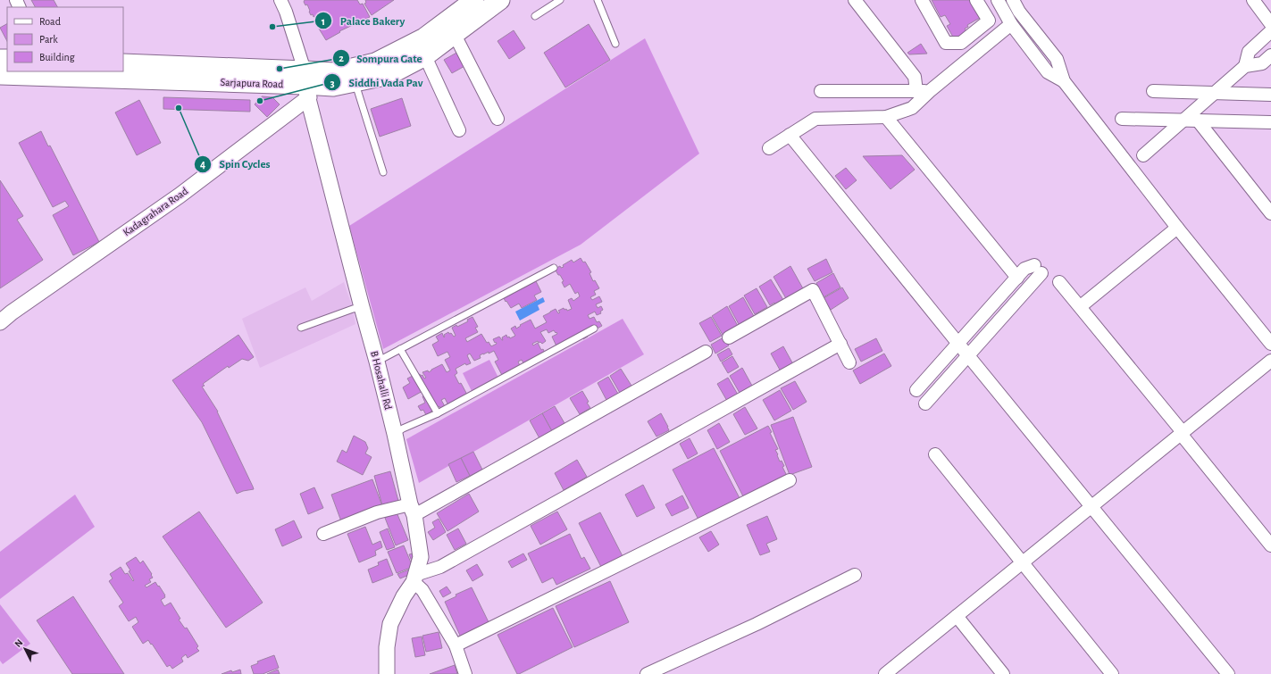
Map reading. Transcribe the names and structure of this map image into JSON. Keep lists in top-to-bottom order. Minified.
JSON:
{"streets":{"main road":["Sarjapura Road"],"street":["Kadagrahara Road","B Hosahalli Rd"]},"crossings":[["Sarjapura Road","Kadagrahara Road"],["Sarjapura Road","B Hosahalli Rd"],["Kadagrahara Road","B Hosahalli Rd"]],"places":["Palace Bakery","Sompura Gate","Siddhi Vada Pav","Spin Cycles"],"legend":["Road","Park","Building"],"north":"top left"}
